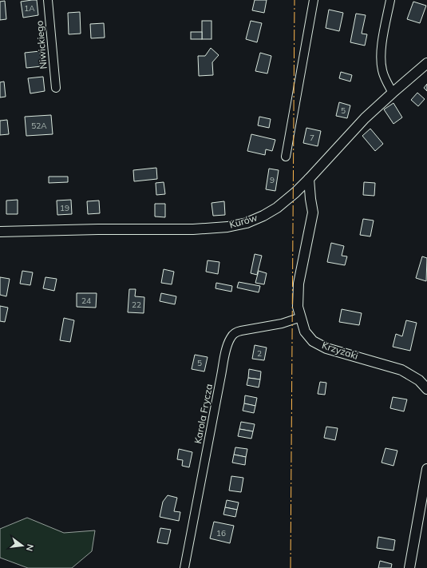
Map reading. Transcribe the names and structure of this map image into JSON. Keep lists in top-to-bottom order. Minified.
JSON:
{"streets":{"street":["Niwickiego","Kurów","Krzyżaki","Karola Frycza"]},"crossings":[["Kurów","Krzyżaki"],["Krzyżaki","Karola Frycza"]],"house_numbers":["1A","5","52A","7","9","19","24","22","2","5","16"],"north":"right"}
